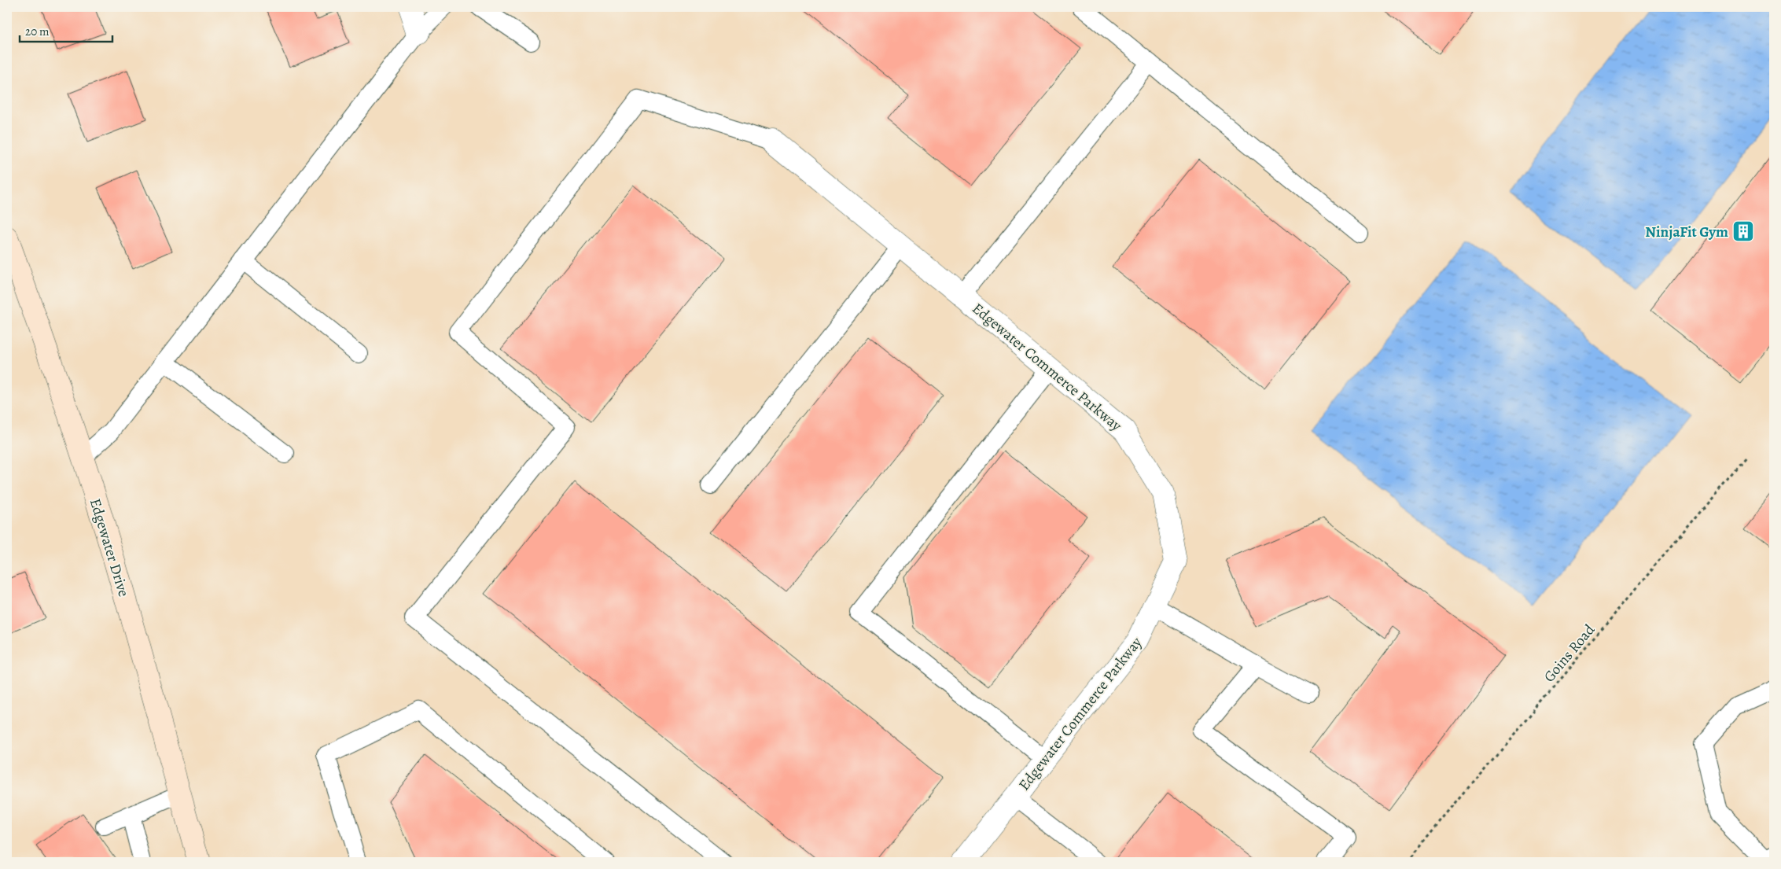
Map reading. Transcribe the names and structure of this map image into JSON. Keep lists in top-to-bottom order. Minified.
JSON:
{"streets":{"main road":["Edgewater Drive"],"street":["Edgewater Commerce Parkway"],"path":["Goins Road"]},"places":{"building":["NinjaFit Gym"]},"scale_bar":"20 m"}
